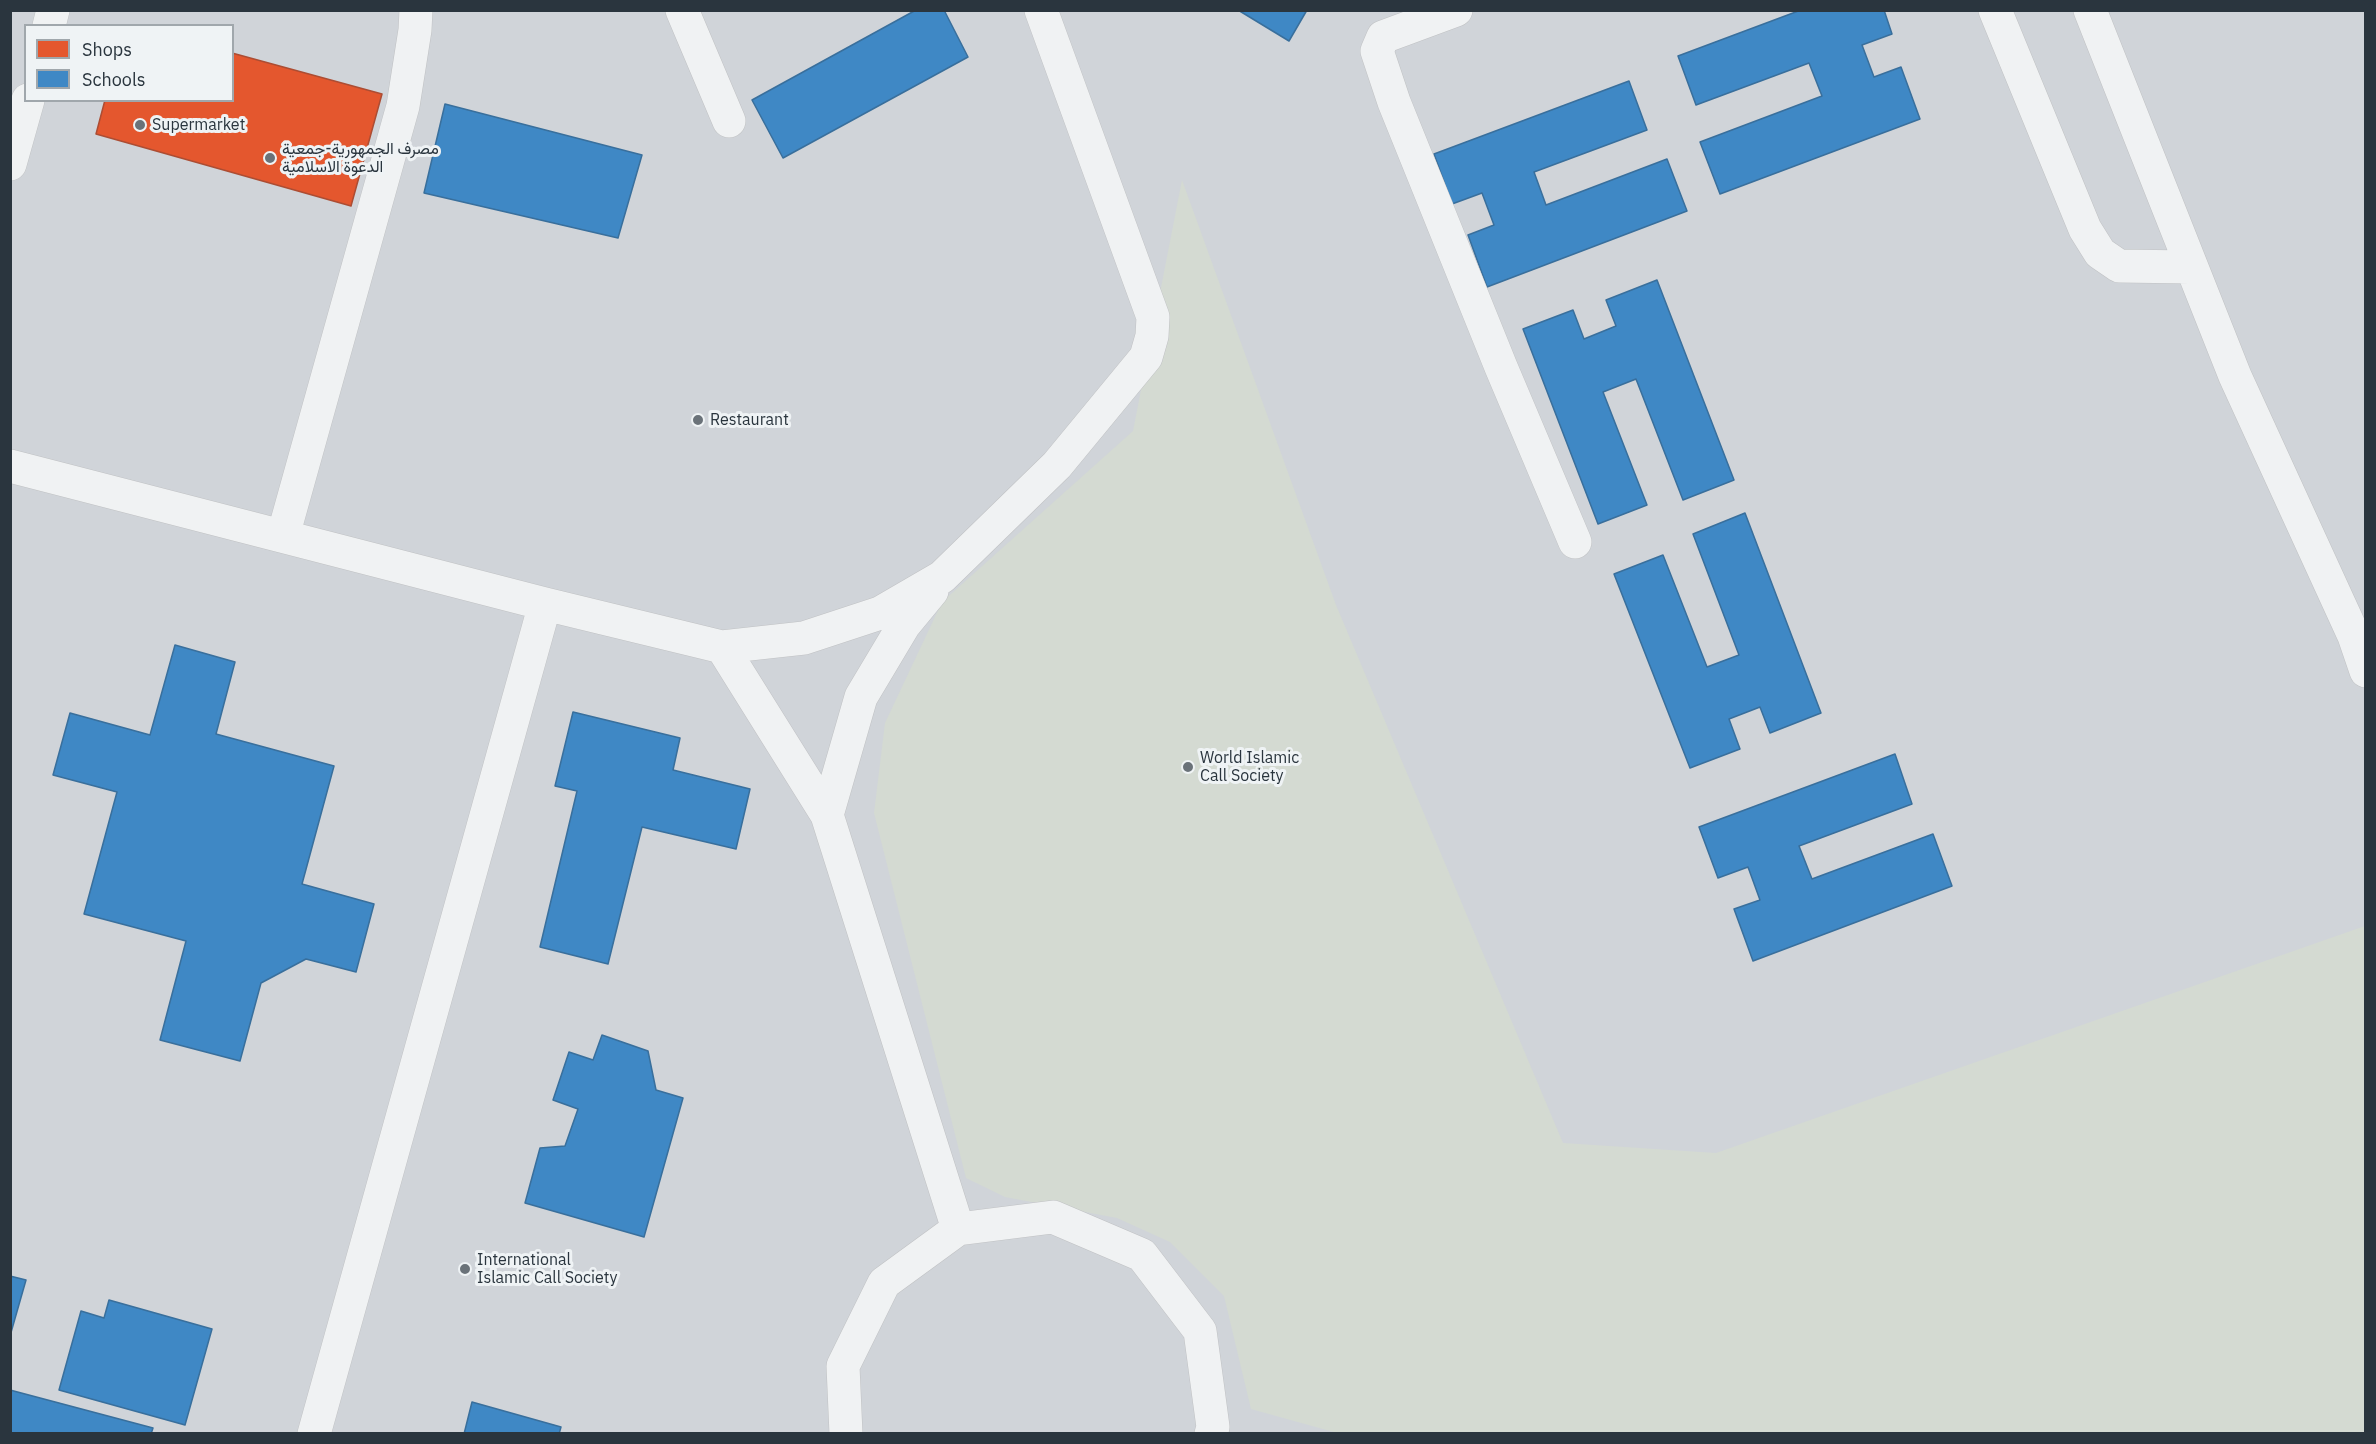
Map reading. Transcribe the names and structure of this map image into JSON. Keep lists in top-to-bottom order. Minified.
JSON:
{"places":["Supermarket","مصرف الجمهورية-جمعية الدعوة الاسلامية","Restaurant","World Islamic Call Society","International Islamic Call Society"],"legend":["Shops","Schools"]}
